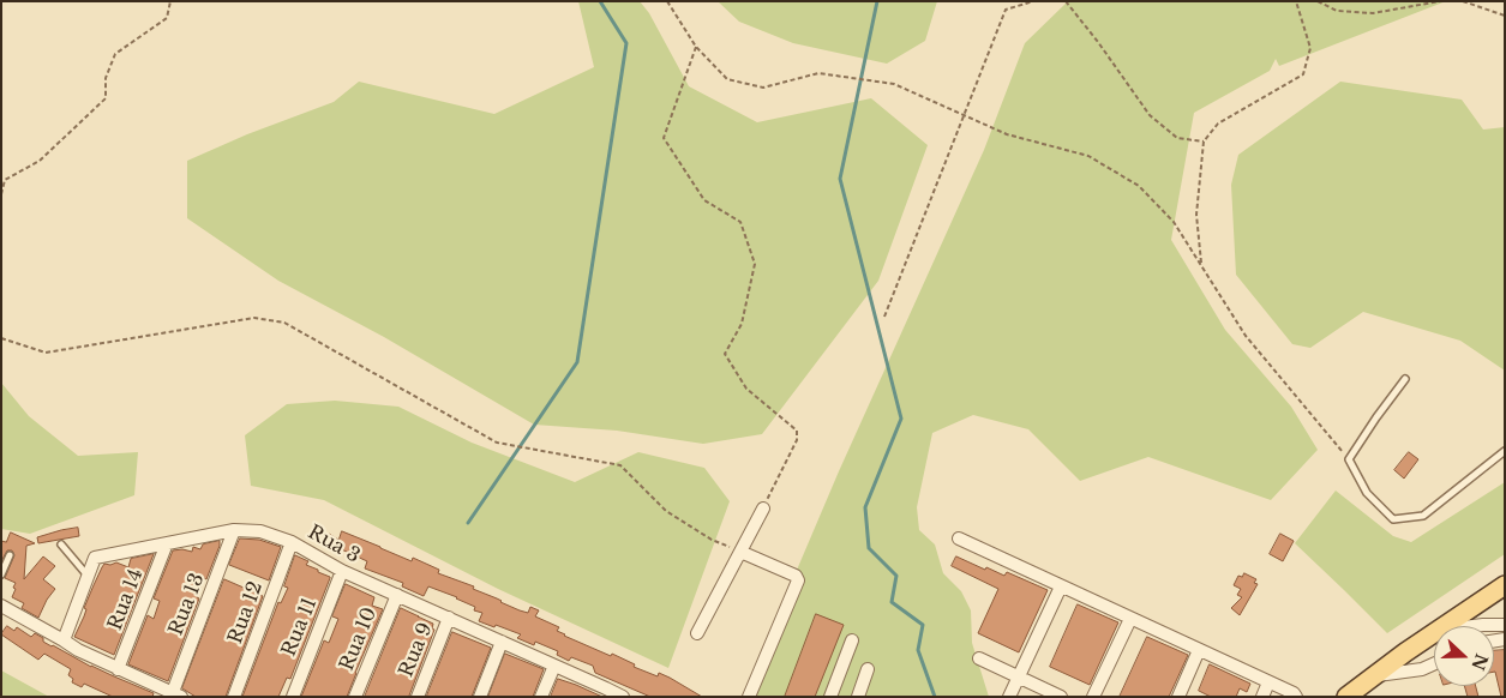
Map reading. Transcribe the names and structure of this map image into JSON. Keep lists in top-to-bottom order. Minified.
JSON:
{"streets":{"street":["Rua 3","Rua 14","Rua 13","Rua 12","Rua 11","Rua 10","Rua 9"]},"crossings":[["Rua 3","Rua 14"],["Rua 3","Rua 13"],["Rua 3","Rua 12"],["Rua 3","Rua 11"],["Rua 3","Rua 10"],["Rua 3","Rua 9"]],"north":"right"}
